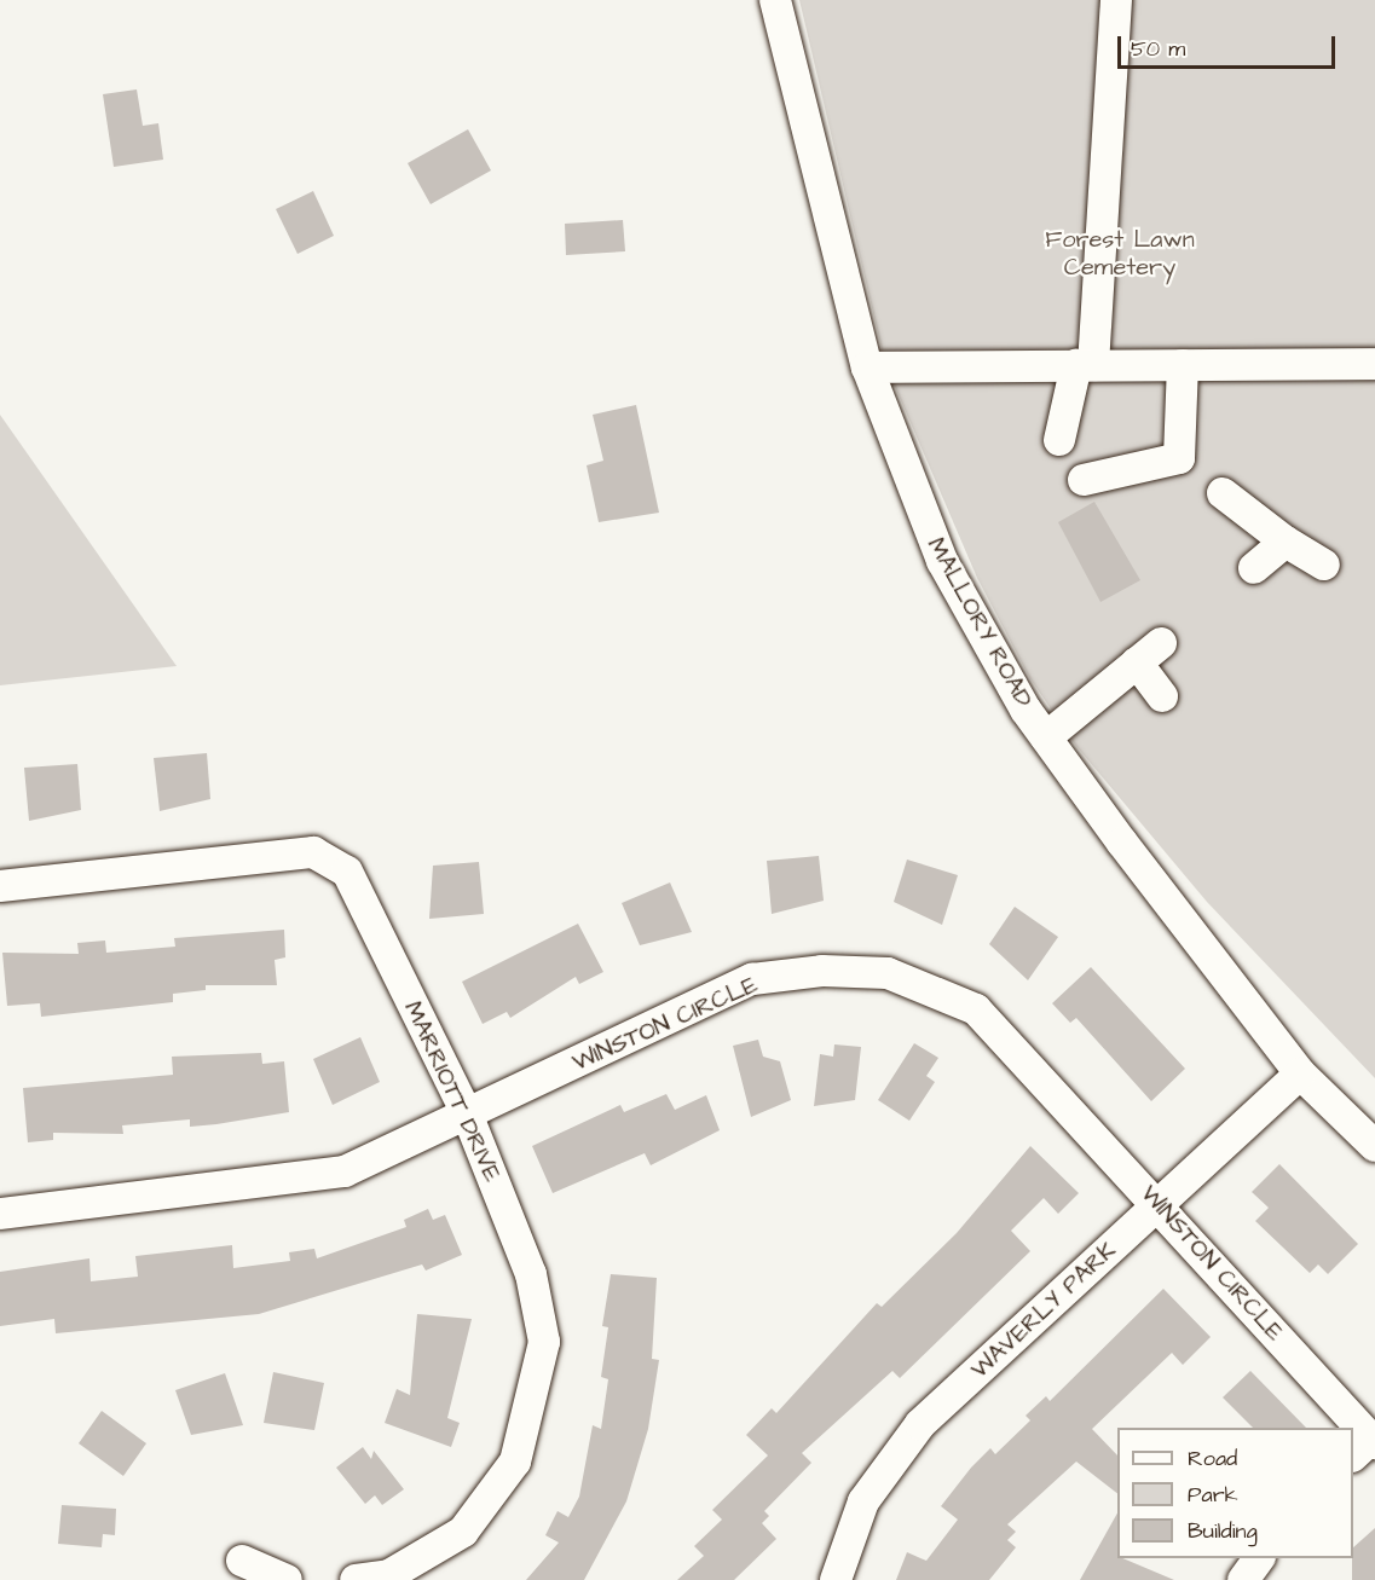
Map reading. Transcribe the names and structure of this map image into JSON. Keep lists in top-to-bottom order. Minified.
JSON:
{"streets":{"street":["MALLORY ROAD","WINSTON CIRCLE","MARRIOTT DRIVE","WAVERLY PARK"]},"crossings":[["MALLORY ROAD","WAVERLY PARK"],["WINSTON CIRCLE","MARRIOTT DRIVE"],["WINSTON CIRCLE","WAVERLY PARK"]],"parks":["Forest Lawn Cemetery"],"legend":["Road","Park","Building"],"scale_bar":"50 m"}
